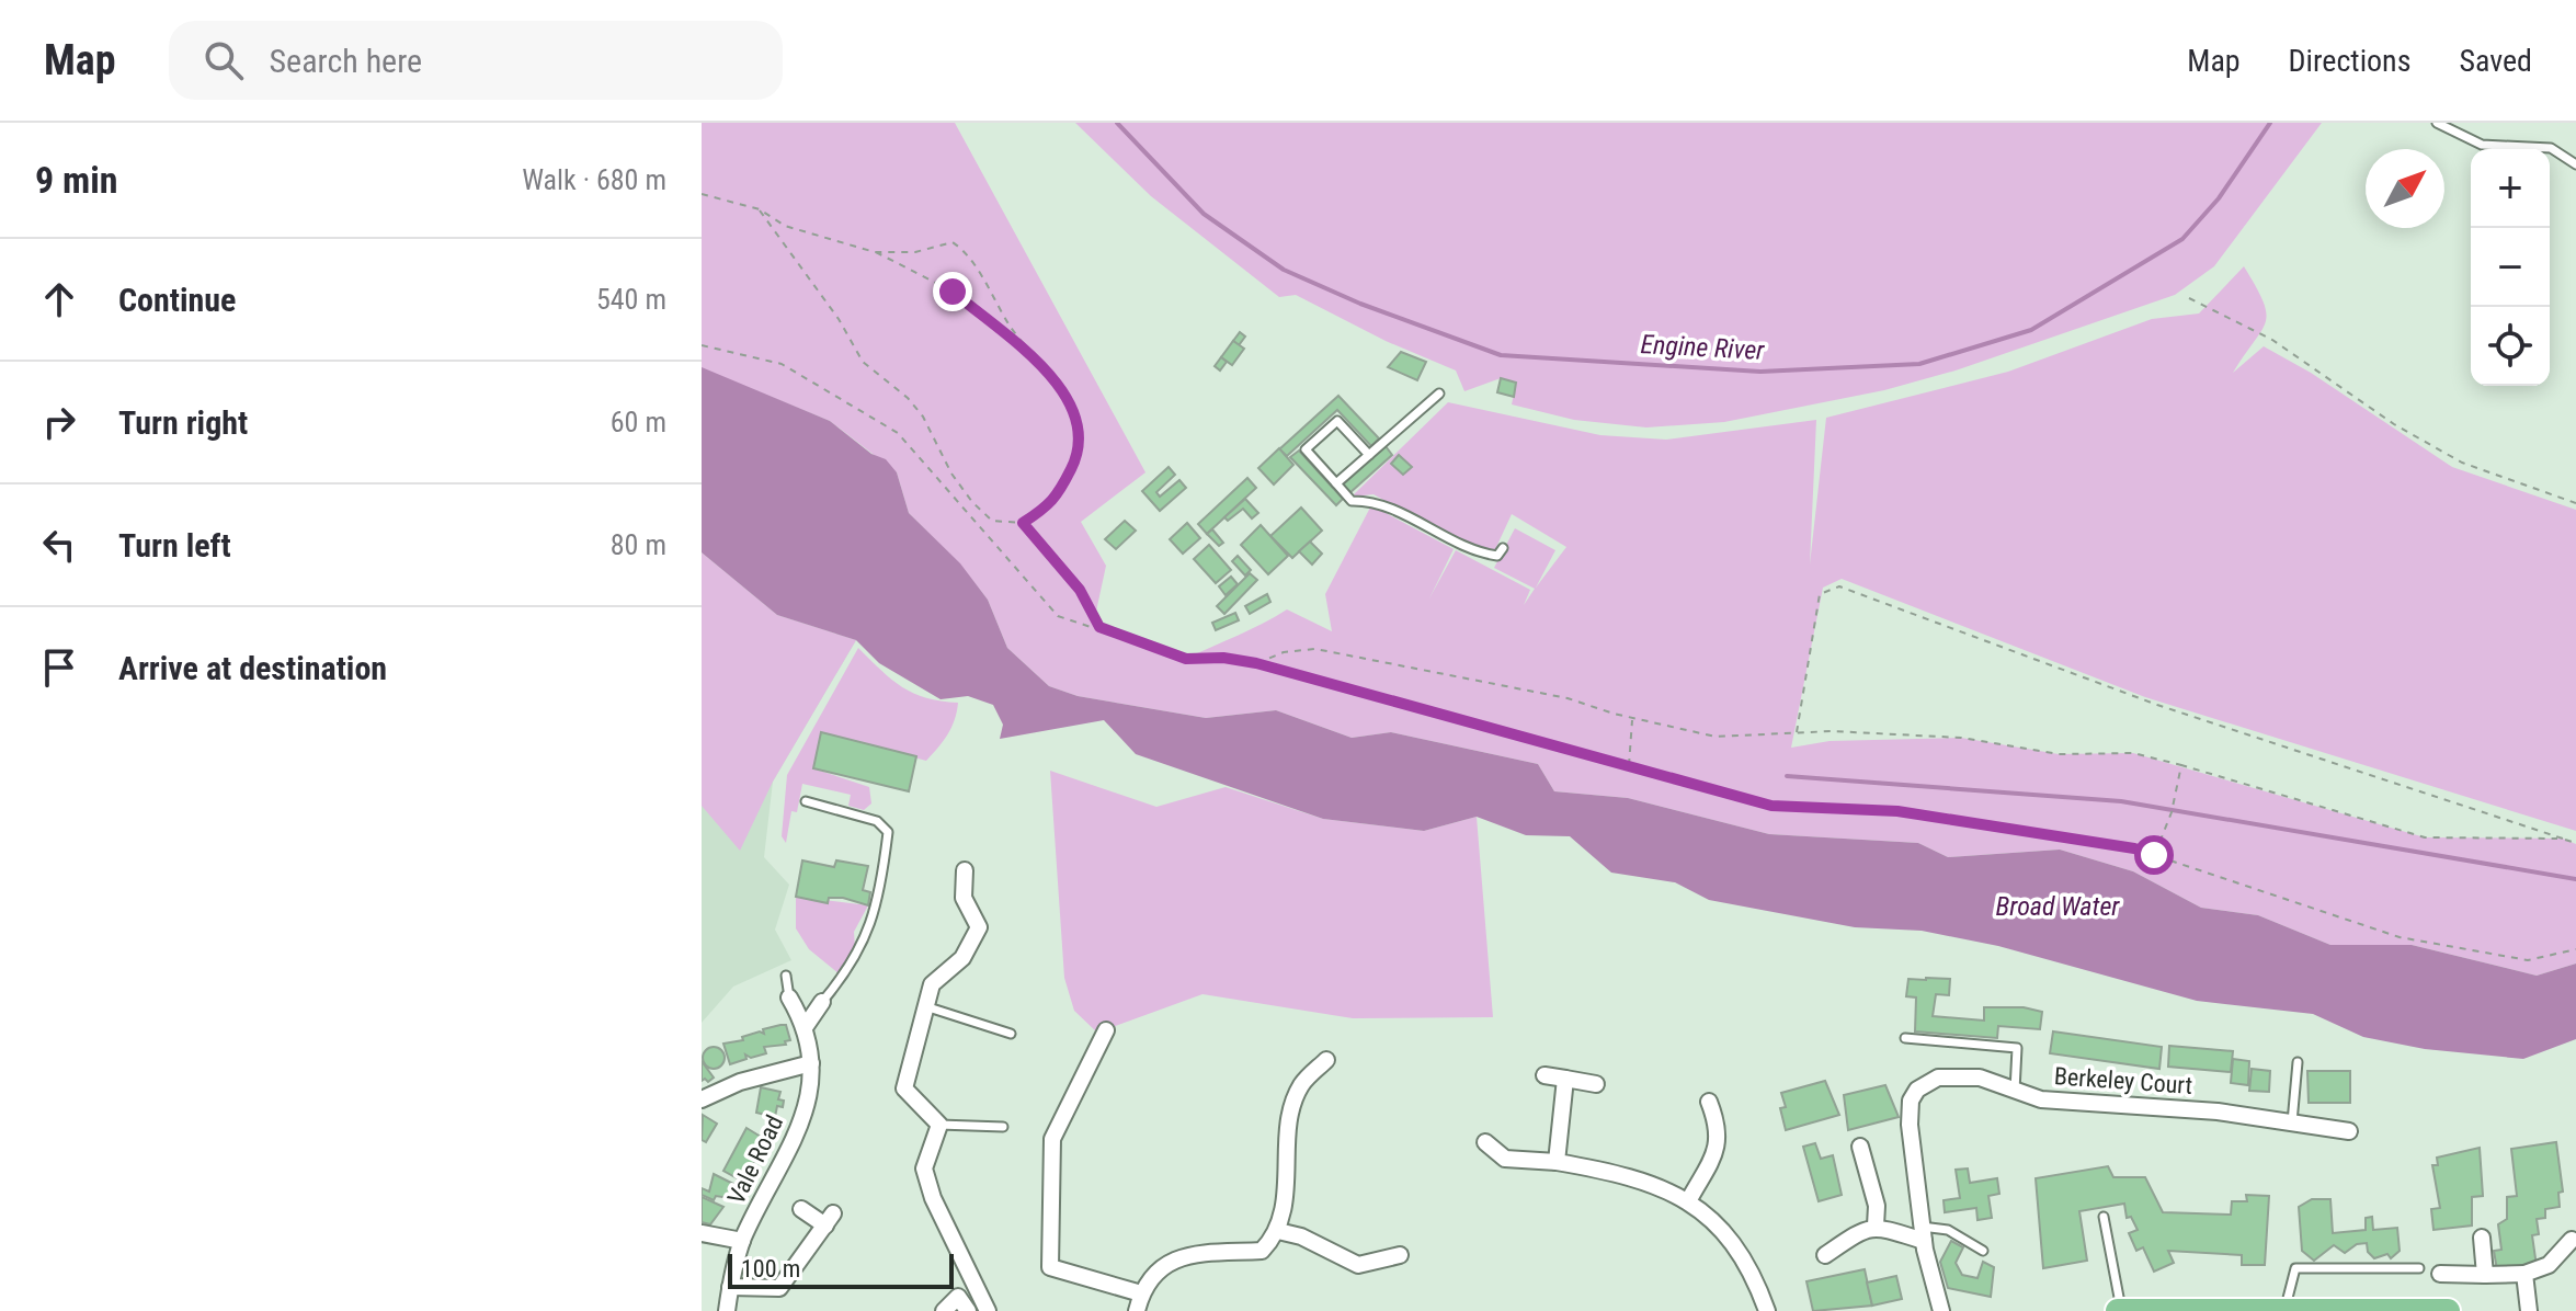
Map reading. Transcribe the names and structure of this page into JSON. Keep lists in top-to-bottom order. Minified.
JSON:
{"streets":{"street":["Berkeley Court","Vale Road"]},"water":["Engine River","Broad Water"],"scale_bar":"100 m","north":"top right","page":{"header":"Map","search":"Search here","nav":["Map","Directions","Saved"],"heading":["9 min","Walk · 680 m"],"map_buttons":["+","−"],"list":[["Continue","540 m"],["Turn right","60 m"],["Turn left","80 m"],"Arrive at destination"],"scale":"100 m"}}
